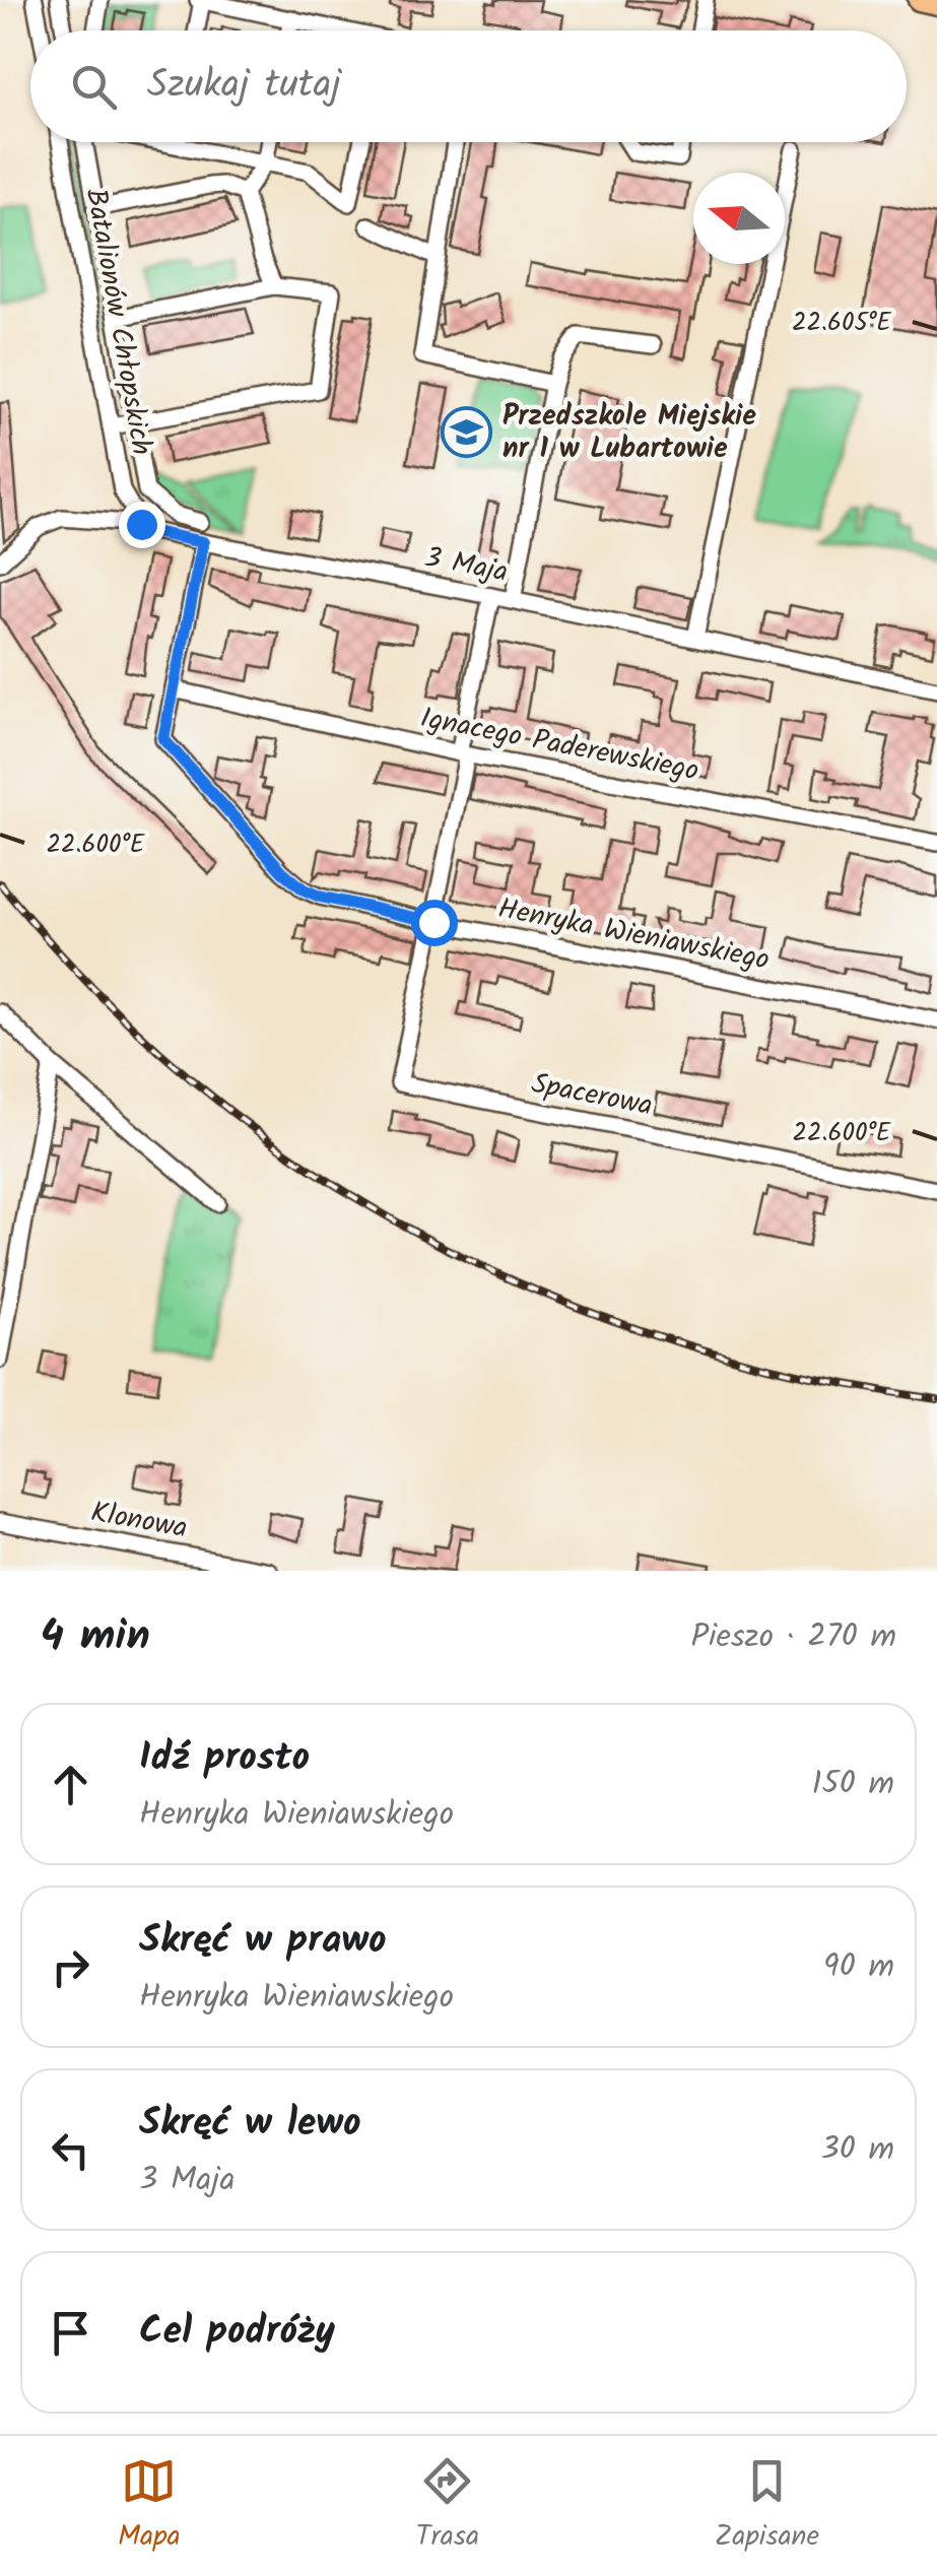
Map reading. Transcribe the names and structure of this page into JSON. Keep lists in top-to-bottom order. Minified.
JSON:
{"streets":{"street":["Batalionów Chłopskich","3 Maja","Ignacego Paderewskiego","Henryka Wieniawskiego","Spacerowa","Klonowa"]},"crossings":[["Batalionów Chłopskich","3 Maja"],["3 Maja","Henryka Wieniawskiego"],["Ignacego Paderewskiego","Henryka Wieniawskiego"],["Henryka Wieniawskiego","Spacerowa"]],"places":{"school or university":["Przedszkole Miejskie nr 1 w Lubartowie"]},"north":"left","page":{"search":"Szukaj tutaj","heading":["4 min","Pieszo · 270 m"],"list":[["Idź prosto","Henryka Wieniawskiego","150 m"],["Skręć w prawo","Henryka Wieniawskiego","90 m"],["Skręć w lewo","3 Maja","30 m"],"Cel podróży"],"nav":["Mapa","Trasa","Zapisane"]},"coordinates":["22.605°E","22.600°E"]}
